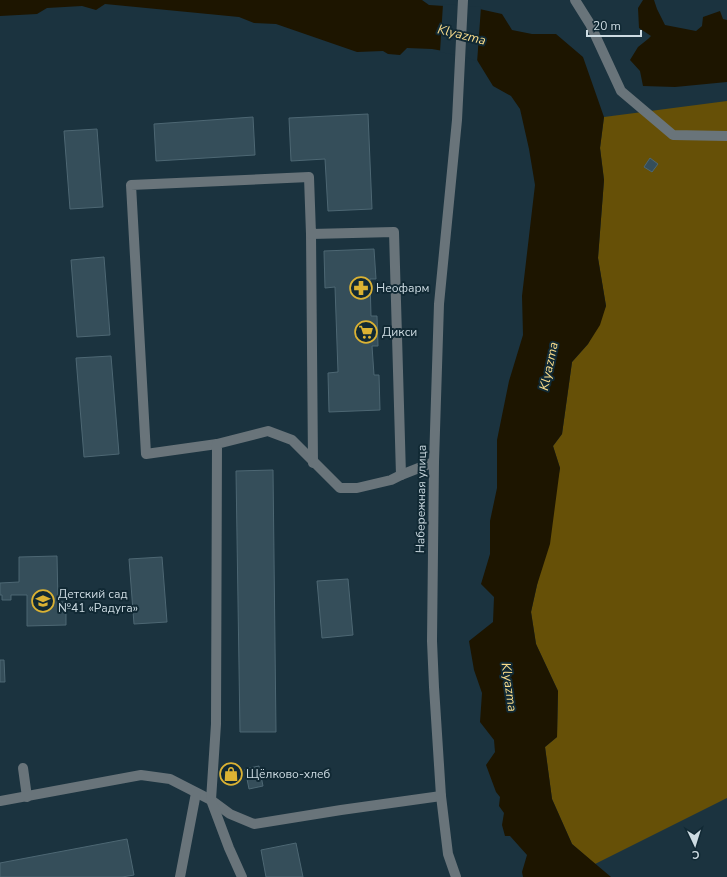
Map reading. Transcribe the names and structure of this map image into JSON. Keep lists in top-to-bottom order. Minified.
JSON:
{"streets":{"street":["Набережная улица"]},"water":["Klyazma"],"places":{"pharmacy":["Неофарм"],"supermarket":["Дикси"],"school or university":["Детский сад №41 «Радуга»"],"shop":["Щёлково-хлеб"]},"scale_bar":"20 m","north":"bottom"}
